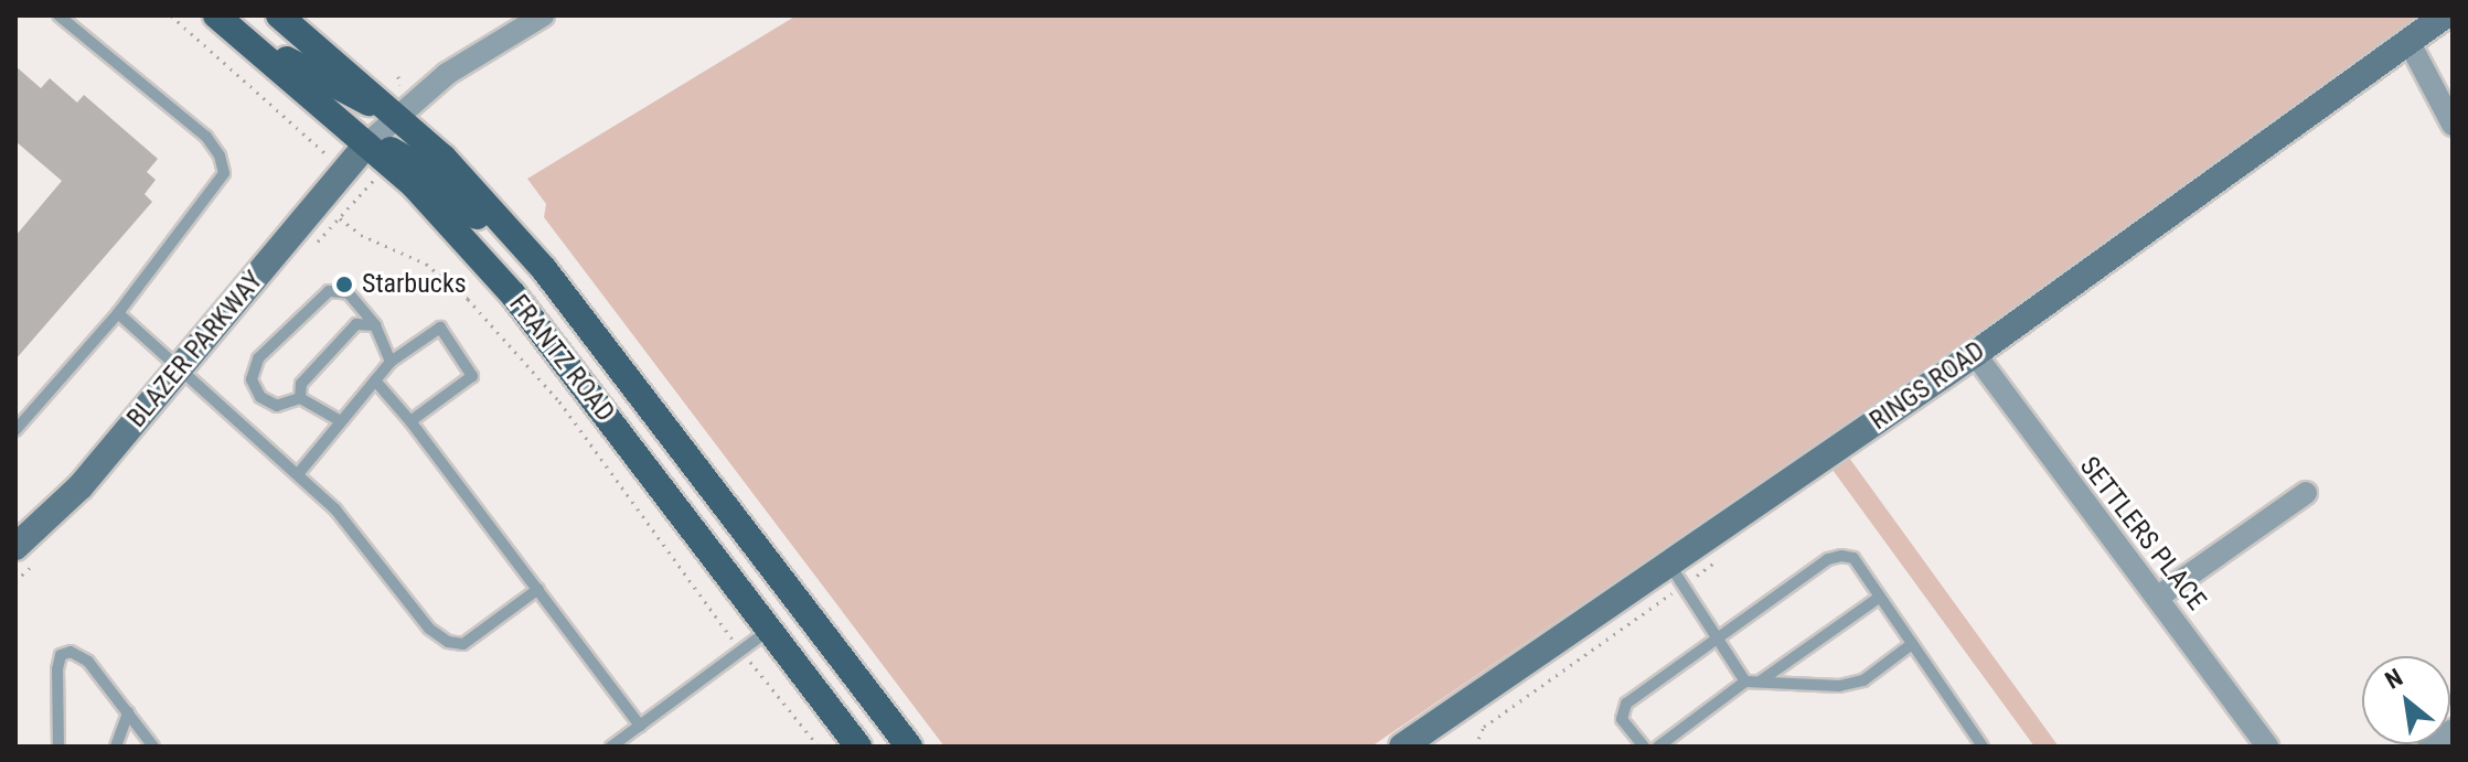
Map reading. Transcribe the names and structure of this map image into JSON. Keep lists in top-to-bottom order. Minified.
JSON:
{"streets":{"main road":["BLAZER PARKWAY","FRANTZ ROAD","RINGS ROAD"],"street":["SETTLERS PLACE"]},"crossings":[["BLAZER PARKWAY","FRANTZ ROAD"],["RINGS ROAD","SETTLERS PLACE"]],"places":["Starbucks"],"north":"top left"}
